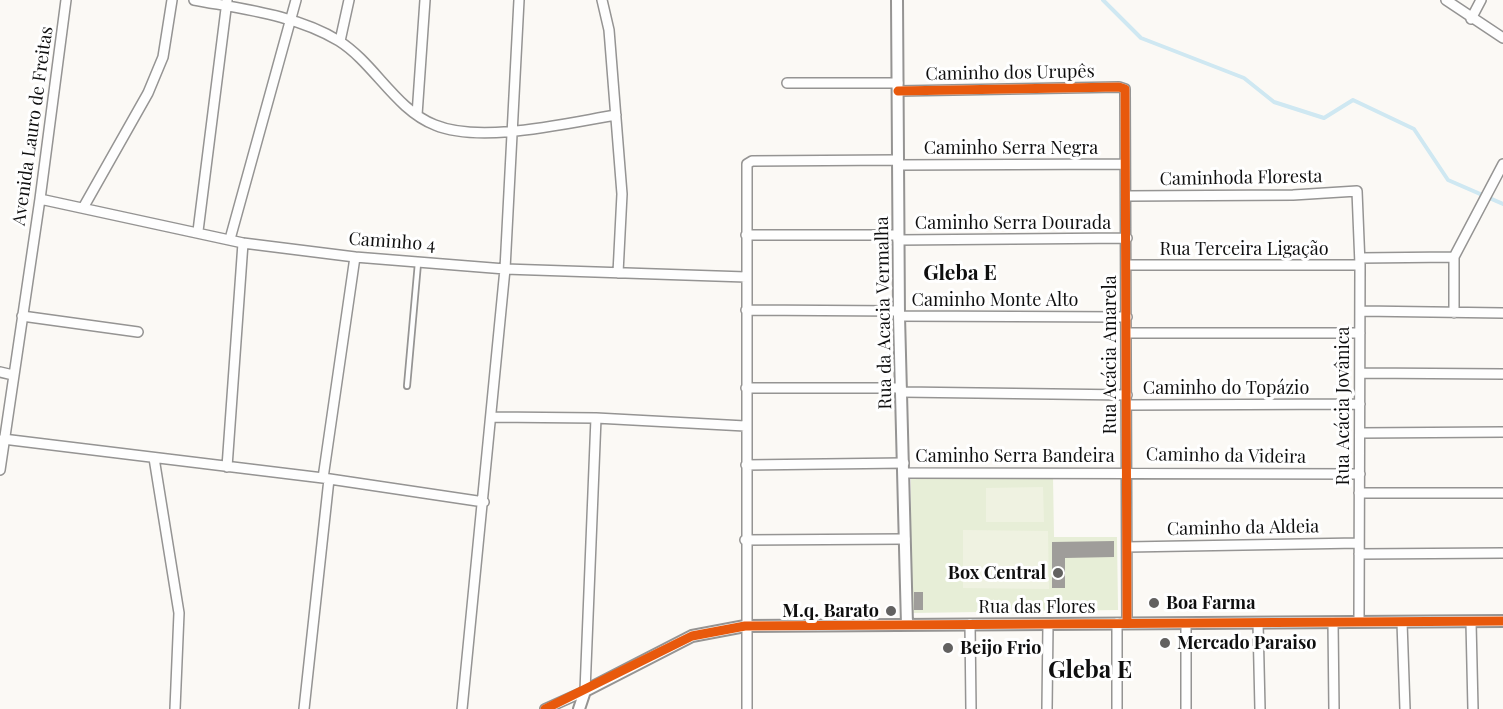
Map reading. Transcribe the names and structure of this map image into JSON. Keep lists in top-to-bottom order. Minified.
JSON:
{"streets":{"street":["Caminho dos Urupês","Avenida Lauro de Freitas","Caminho Serra Negra","Caminhoda Floresta","Caminho Serra Dourada","Caminho 4","Rua Terceira Ligação","Caminho Monte Alto","Rua da Acacia Vermalha","Rua Acácia Amarela","Caminho do Topázio","Rua Acácia Jovânica","Caminho Serra Bandeira","Caminho da Videira","Caminho da Aldeia","Rua das Flores"]},"crossings":[["Caminho dos Urupês","Rua da Acacia Vermalha"],["Caminho dos Urupês","Rua Acácia Amarela"],["Avenida Lauro de Freitas","Caminho 4"],["Caminho Serra Negra","Caminho Serra Dourada"],["Caminho Serra Negra","Rua da Acacia Vermalha"],["Caminho Serra Negra","Rua Acácia Amarela"],["Caminhoda Floresta","Rua Acácia Amarela"],["Caminhoda Floresta","Rua Acácia Jovânica"],["Caminho Serra Dourada","Rua da Acacia Vermalha"],["Caminho Serra Dourada","Rua Acácia Amarela"],["Rua Terceira Ligação","Rua Acácia Amarela"],["Rua Terceira Ligação","Rua Acácia Jovânica"],["Caminho Monte Alto","Rua da Acacia Vermalha"],["Caminho Monte Alto","Rua Acácia Amarela"],["Rua da Acacia Vermalha","Caminho do Topázio"],["Rua da Acacia Vermalha","Caminho Serra Bandeira"],["Rua da Acacia Vermalha","Rua das Flores"],["Rua Acácia Amarela","Caminho do Topázio"],["Rua Acácia Amarela","Caminho Serra Bandeira"],["Rua Acácia Amarela","Caminho da Videira"],["Rua Acácia Amarela","Caminho da Aldeia"],["Rua Acácia Amarela","Rua das Flores"],["Caminho do Topázio","Rua Acácia Jovânica"],["Rua Acácia Jovânica","Caminho da Videira"],["Rua Acácia Jovânica","Caminho da Aldeia"],["Rua Acácia Jovânica","Rua das Flores"],["Caminho Serra Bandeira","Caminho da Videira"]],"districts":["Gleba E","Gleba E"],"places":["Box Central","Boa Farma","M.q. Barato","Mercado Paraiso","Beijo Frio"]}
